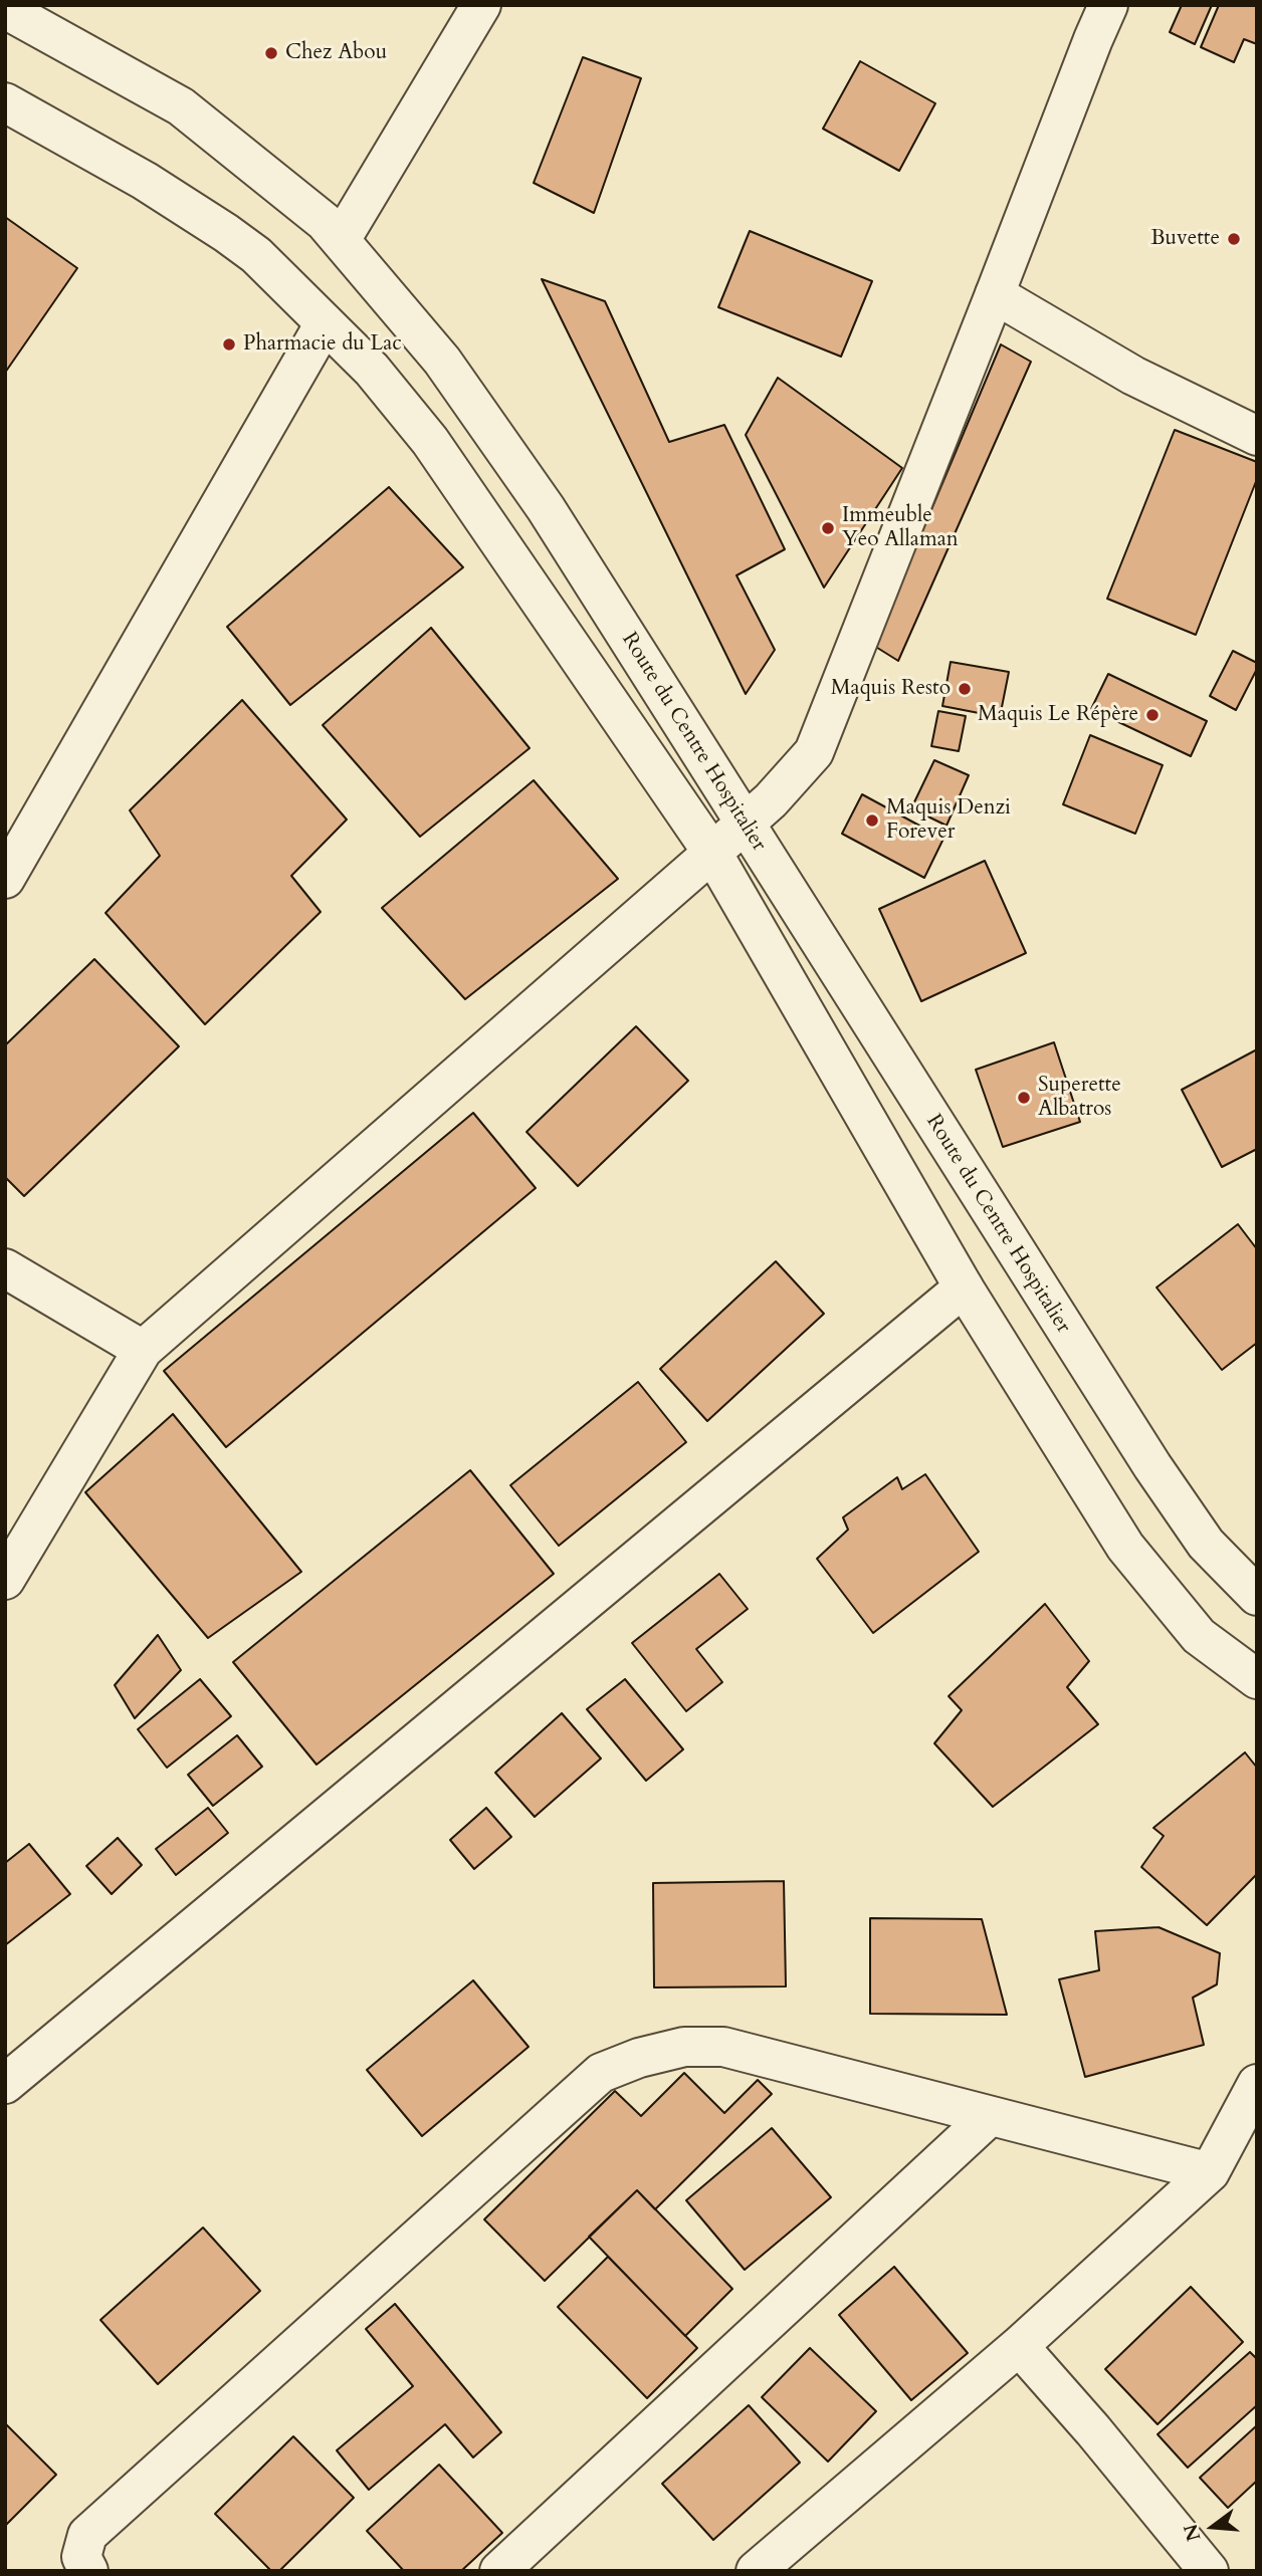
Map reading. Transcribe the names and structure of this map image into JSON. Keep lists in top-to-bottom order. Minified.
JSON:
{"streets":{"street":["Route du Centre Hospitalier"]},"places":["Chez Abou","Buvette","Pharmacie du Lac","Immeuble Yeo Allaman","Maquis Resto","Maquis Le Répère","Maquis Denzi Forever","Superette Albatros"],"north":"left"}
